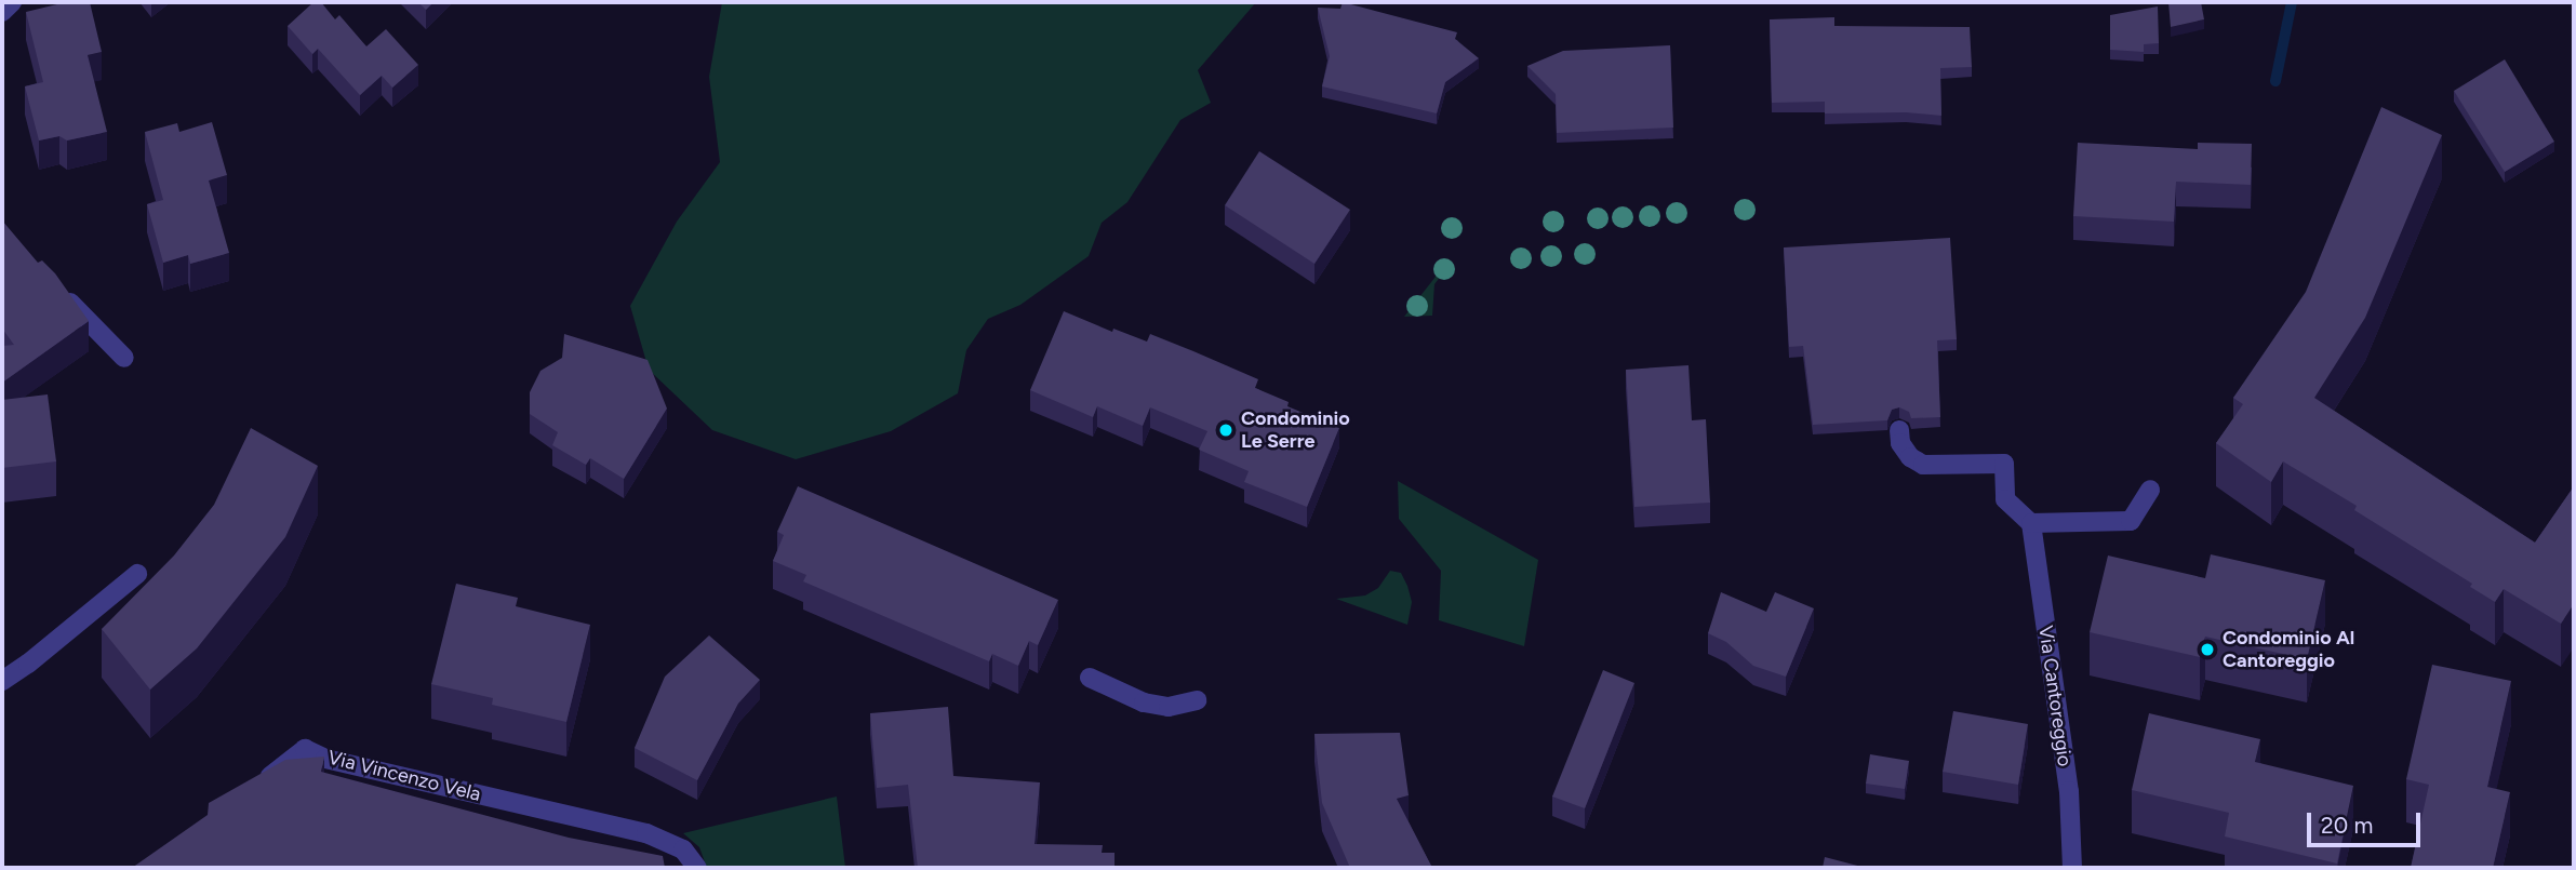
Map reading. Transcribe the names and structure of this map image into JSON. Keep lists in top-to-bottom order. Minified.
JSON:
{"streets":{"street":["Via Cantoreggio","Via Vincenzo Vela"]},"places":["Condominio Le Serre","Condominio Al Cantoreggio"],"scale_bar":"20 m"}
